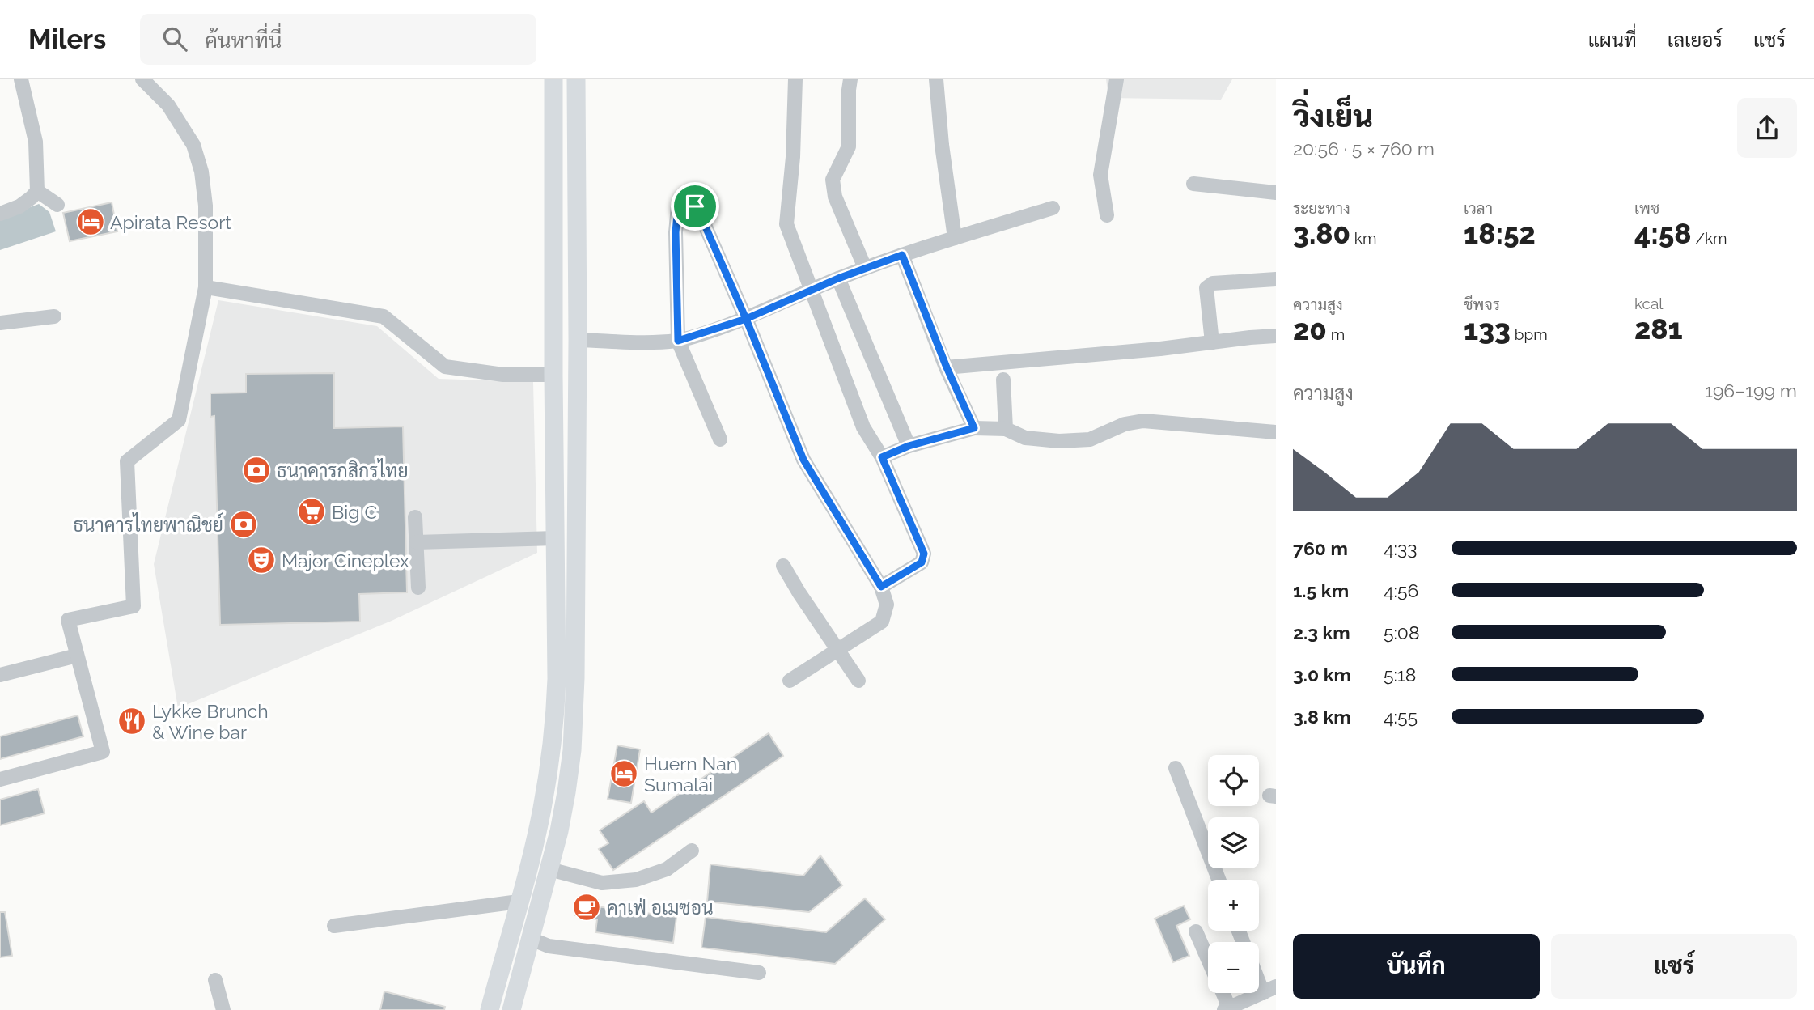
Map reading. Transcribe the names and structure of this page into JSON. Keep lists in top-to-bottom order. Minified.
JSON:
{"places":{"hotel":["Apirata Resort","Huern Nan Sumalai"],"bank":["ธนาคารกสิกรไทย","ธนาคารไทยพาณิชย์"],"supermarket":["Big C"],"theatre":["Major Cineplex"],"restaurant":["Lykke Brunch & Wine bar"],"cafe":["คาเฟ่ อเมซอน"]},"page":{"header":"Milers","search":"ค้นหาที่นี่","nav":["แผนที่","เลเยอร์","แชร์"],"heading":["วิ่งเย็น","20:56 · 5 × 760 m"],"stats":[["ระยะทาง","3.80 km"],["เวลา","18:52"],["เพซ","4:58 /km"],["ความสูง","20 m"],["ชีพจร","133 bpm"],["kcal","281"]],"chart":["ความสูง","196–199 m"],"list":[{"name":"760 m","note":"4:33"},{"name":"1.5 km","note":"4:56"},{"name":"2.3 km","note":"5:08"},{"name":"3.0 km","note":"5:18"},{"name":"3.8 km","note":"4:55"}],"map_buttons":["+","−"],"buttons":["บันทึก","แชร์"]}}
